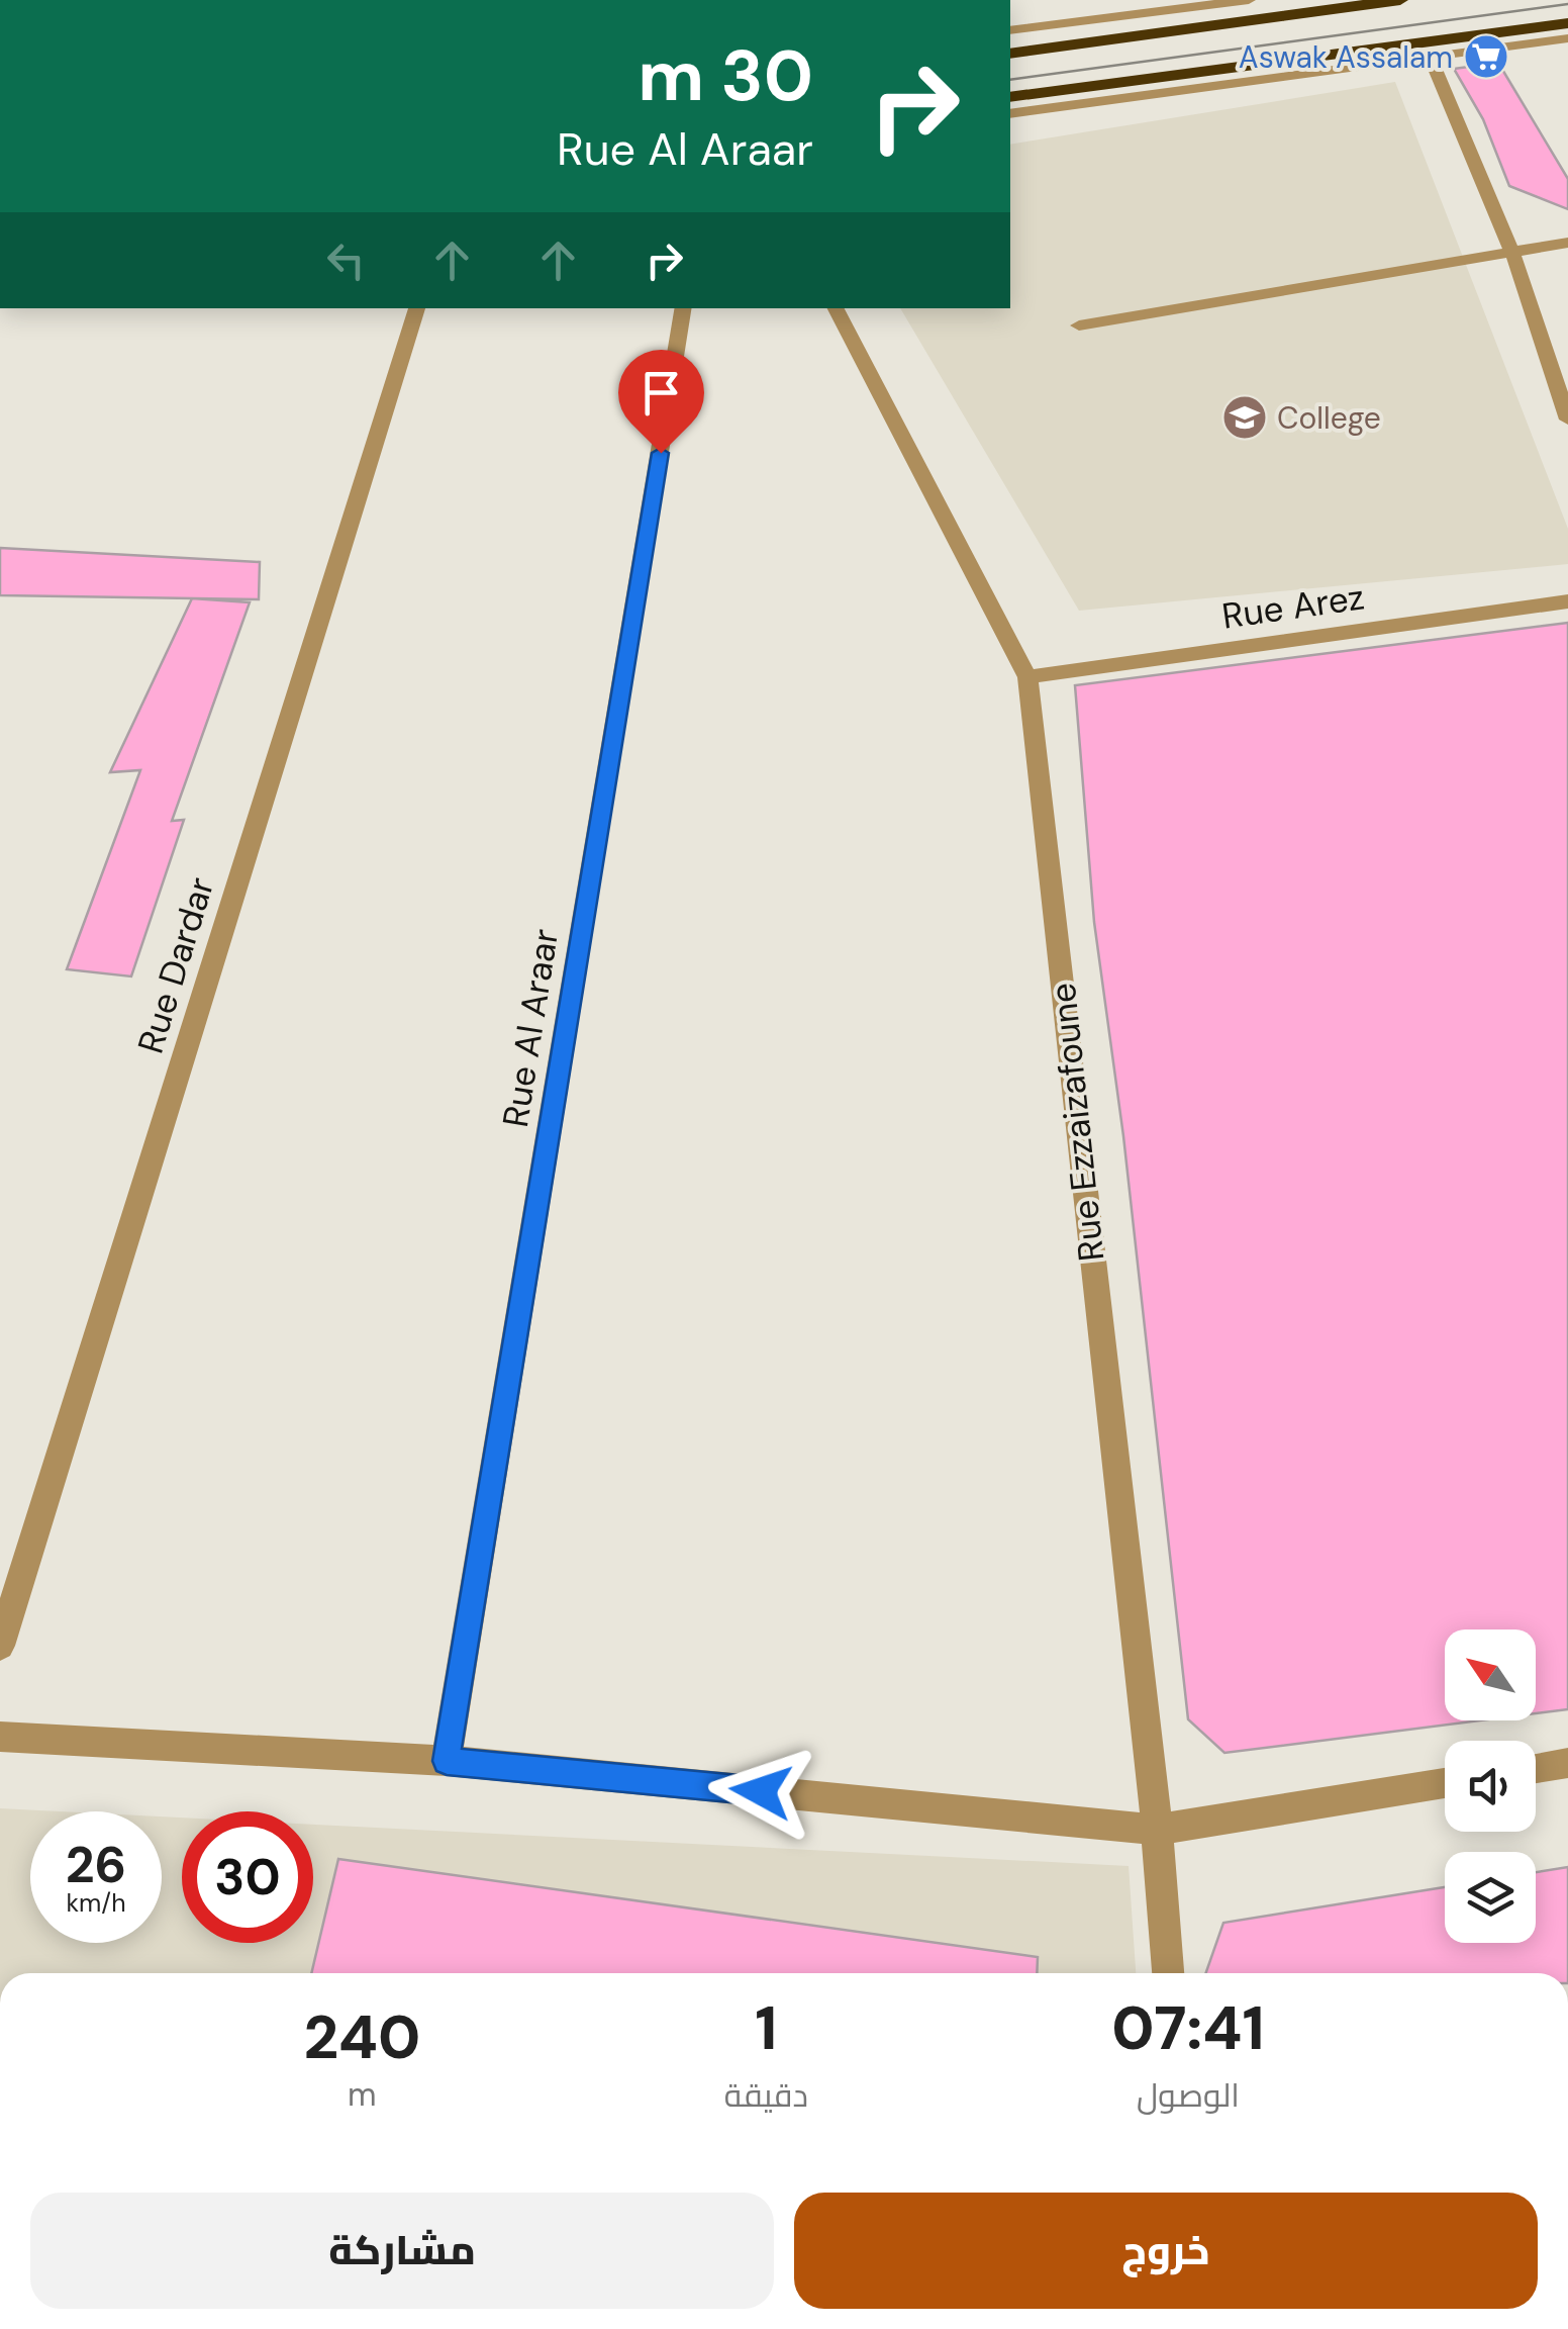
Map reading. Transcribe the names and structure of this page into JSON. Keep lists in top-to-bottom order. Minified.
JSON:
{"streets":{"street":["Rue Arez","Rue Dardar","Rue Al Araar","Rue Ezzaizafoune"]},"crossings":[["Rue Arez","Rue Ezzaizafoune"]],"places":{"supermarket":["Aswak Assalam"],"school or university":["College"]},"north":"top left","page":{"turn":["30 m","Rue Al Araar"],"speed":"26 km/h","limit":"30","eta":["07:41","الوصول","1","دقيقة","240","m"],"buttons":["خروج","مشاركة"]}}
